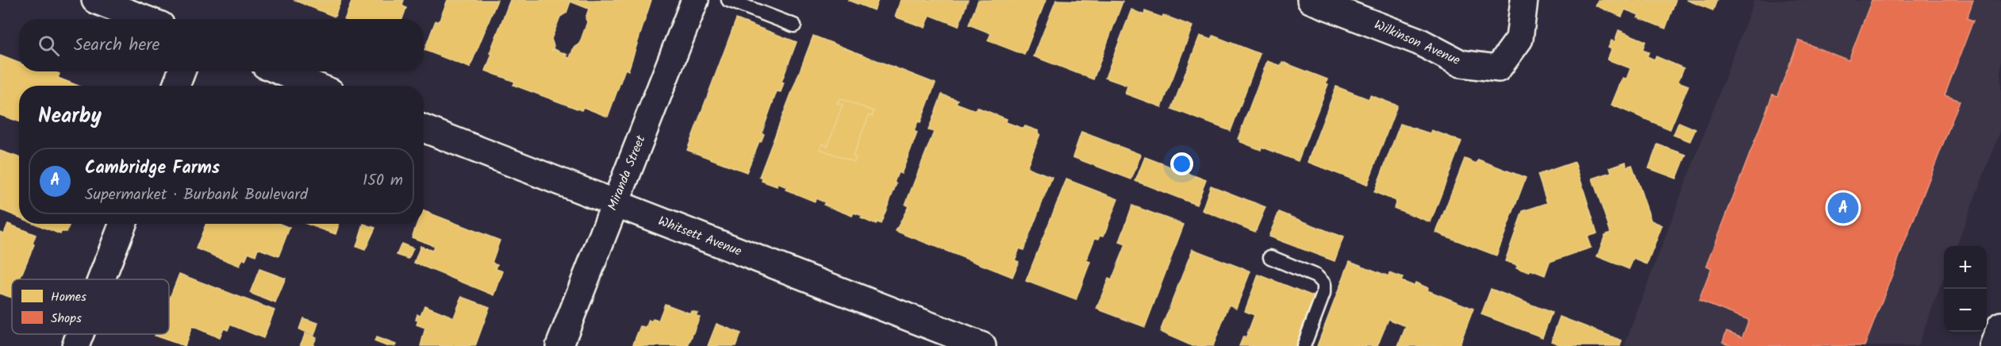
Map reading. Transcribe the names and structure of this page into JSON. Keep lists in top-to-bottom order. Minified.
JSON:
{"streets":{"street":["Wilkinson Avenue","Miranda Street","Whitsett Avenue"]},"crossings":[["Miranda Street","Whitsett Avenue"]],"legend":["Homes","Shops"],"page":{"search":"Search here","heading":"Nearby","list":[{"mark":"A","name":"Cambridge Farms","note":"Supermarket · Burbank Boulevard","value":"150 m"}],"pins":"A","map_buttons":["+","−"]}}
